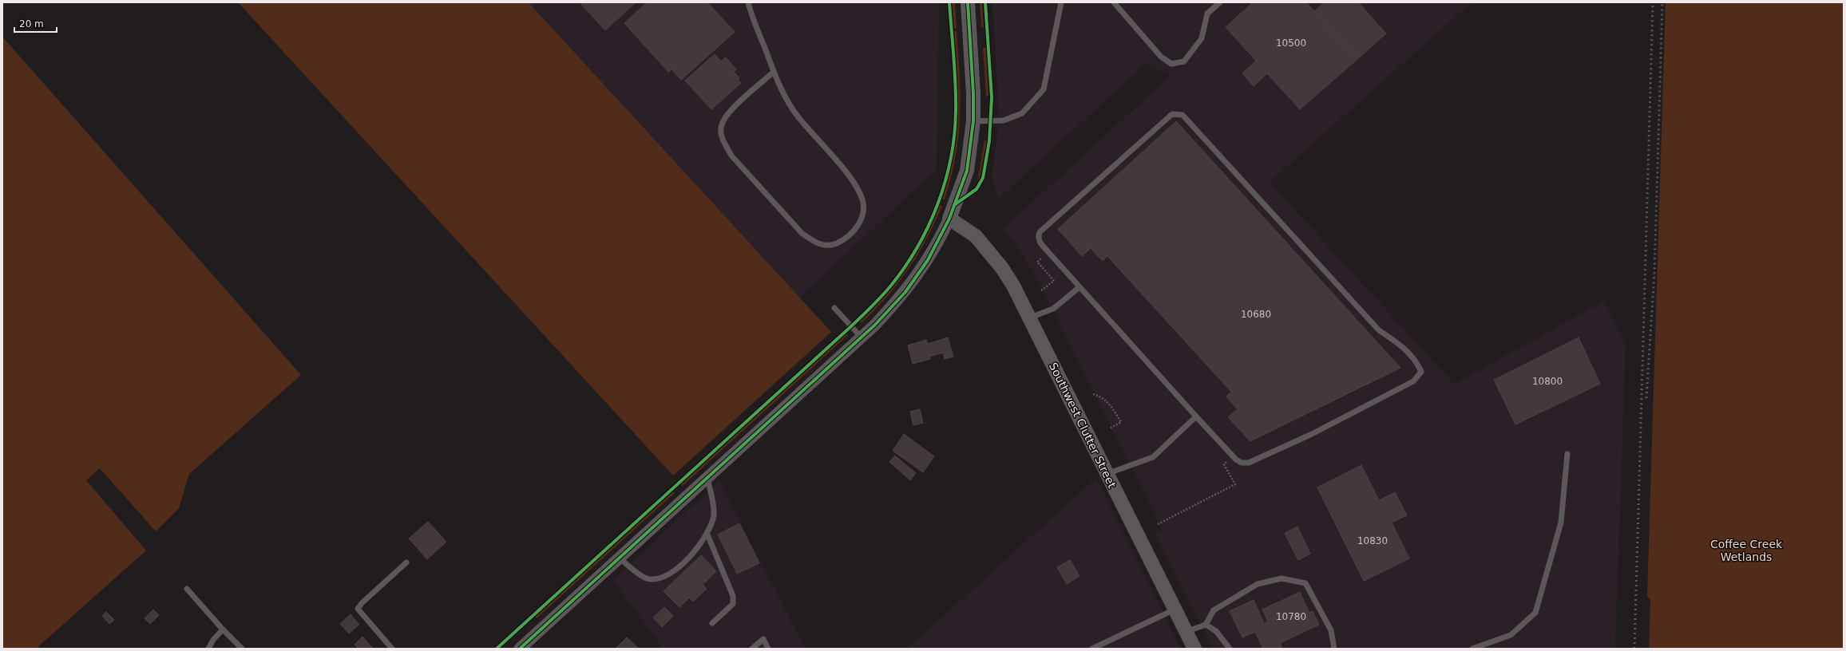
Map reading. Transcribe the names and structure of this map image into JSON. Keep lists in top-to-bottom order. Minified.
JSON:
{"streets":{"street":["Southwest Clutter Street"]},"parks":["Coffee Creek Wetlands"],"house_numbers":["10500","10680","10800","10830","10780"],"scale_bar":"20 m"}
